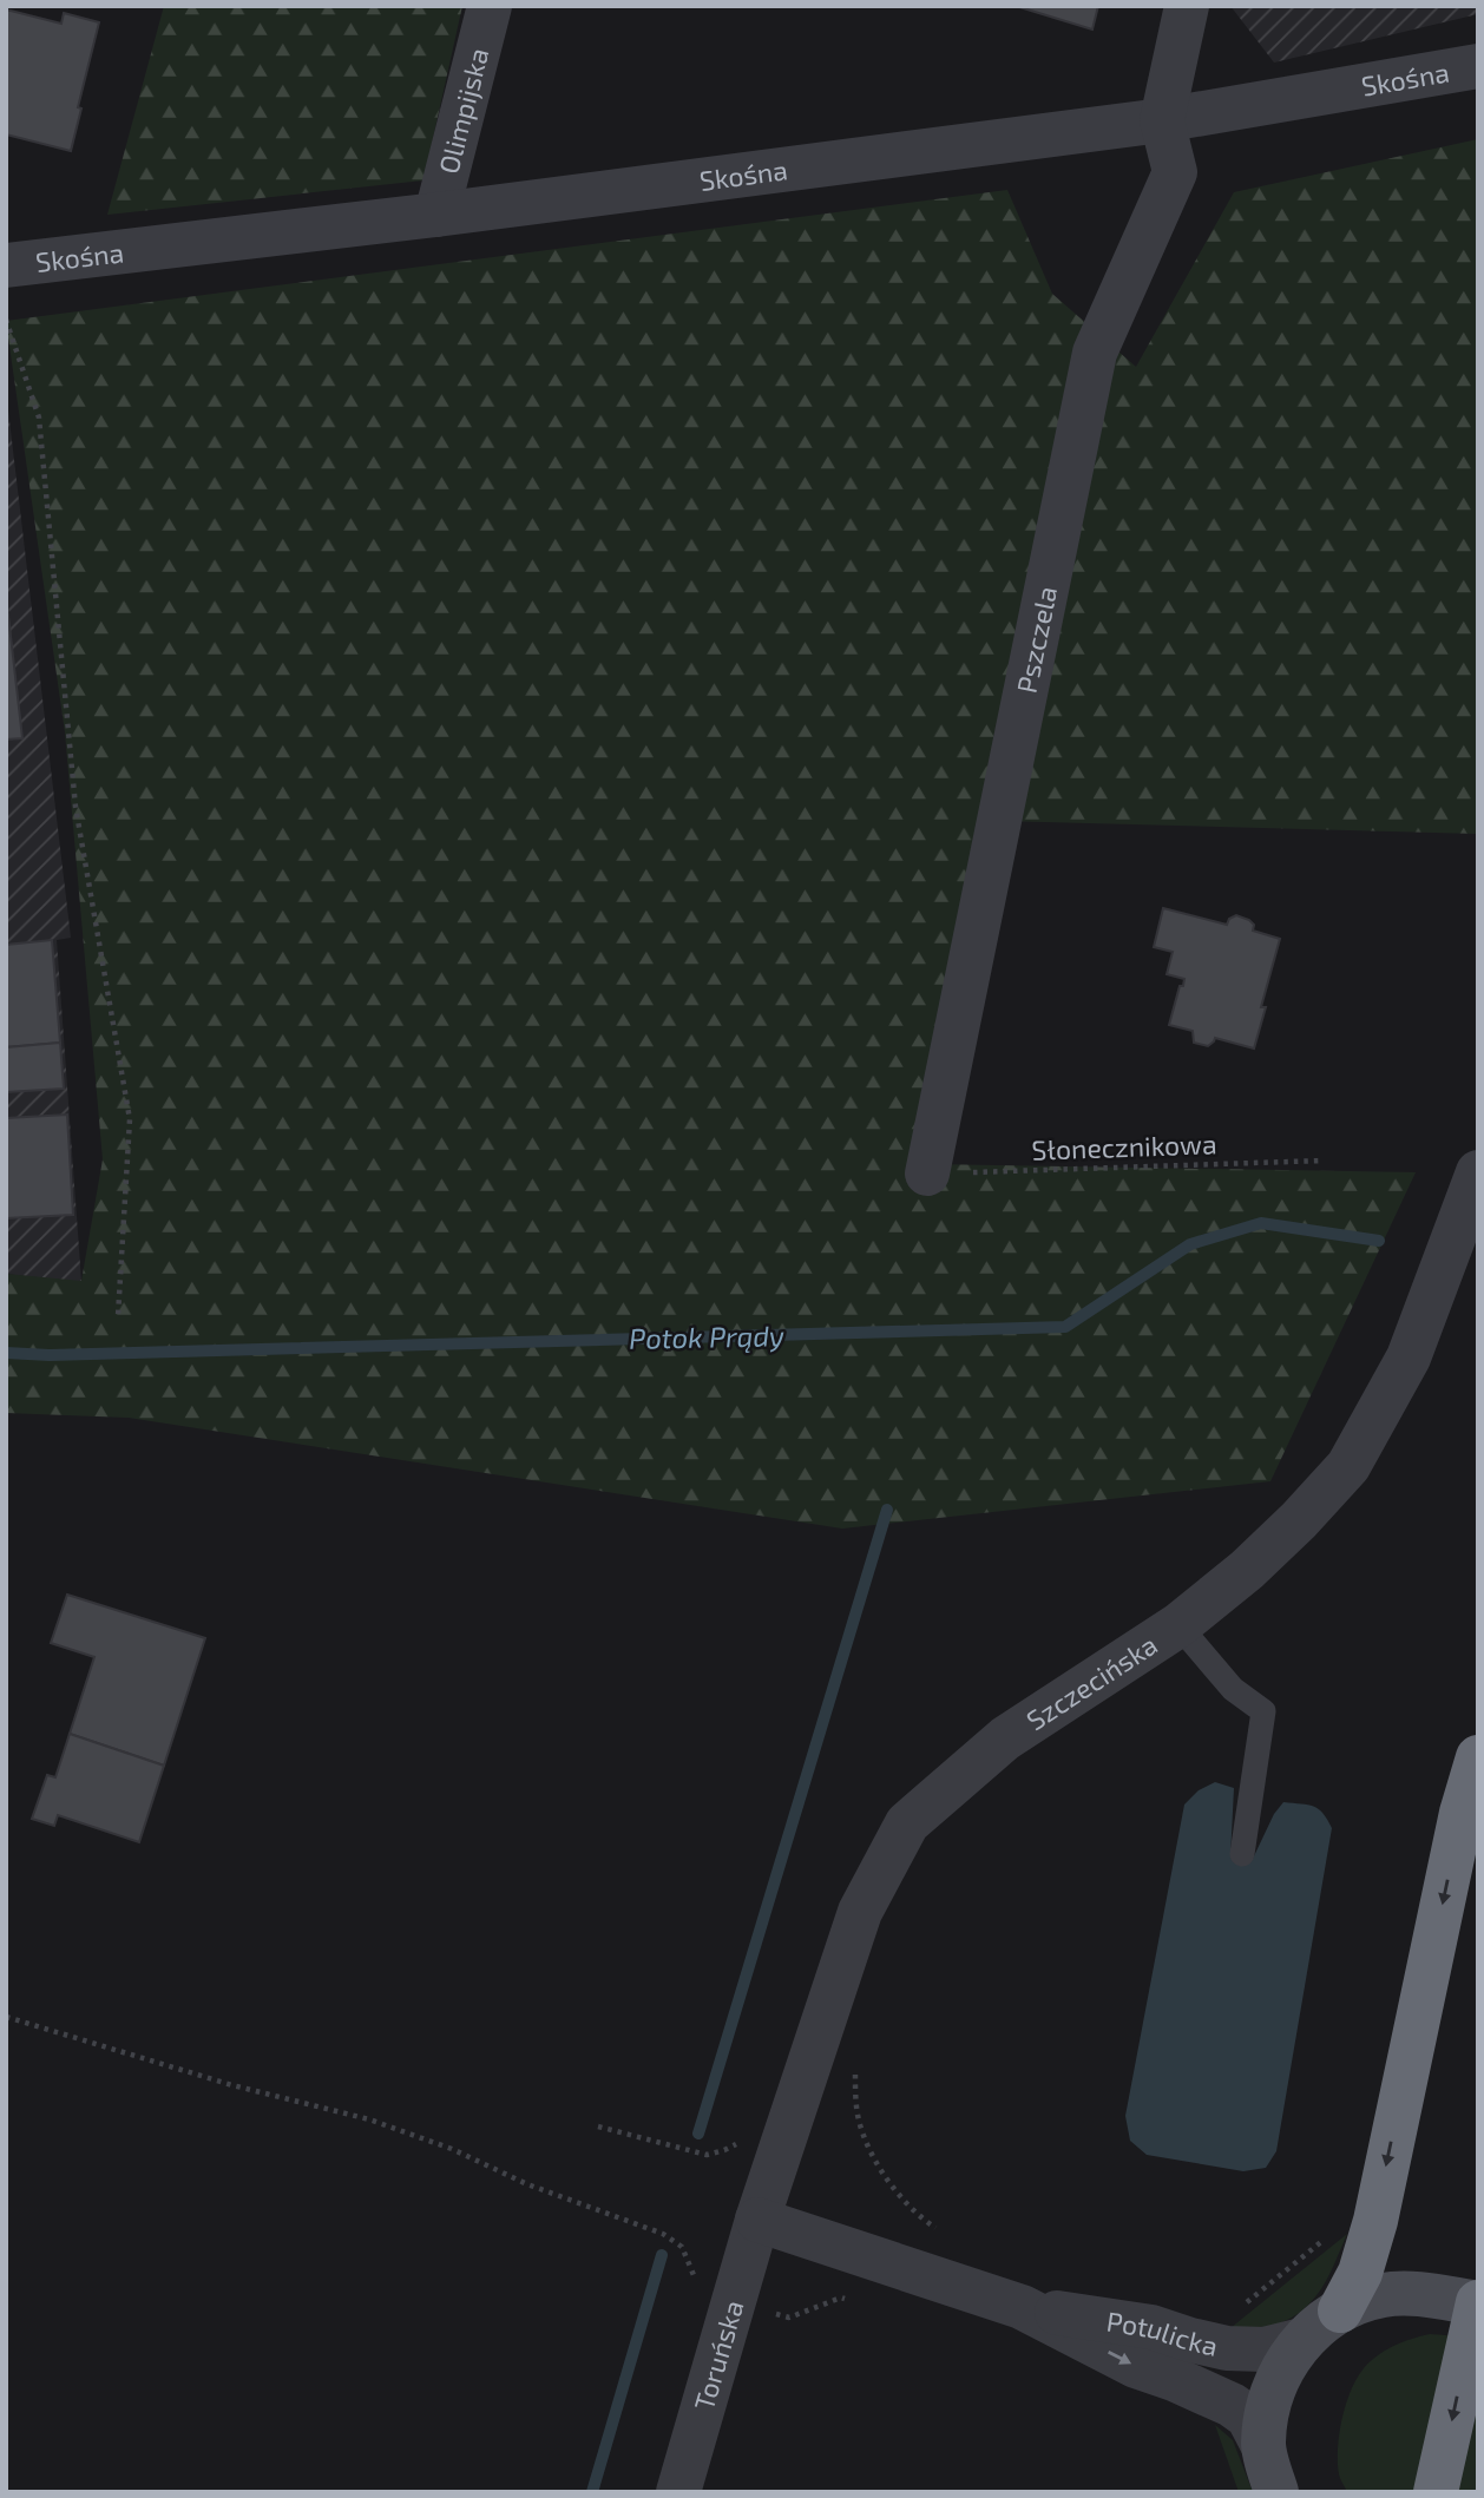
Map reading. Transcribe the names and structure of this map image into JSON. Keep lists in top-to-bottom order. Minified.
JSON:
{"streets":{"street":["Skośna","Olimpijska","Pszczela","Szczecińska","Potulicka","Toruńska"],"path":["Słonecznikowa"]},"crossings":[["Skośna","Olimpijska"],["Skośna","Pszczela"],["Pszczela","Słonecznikowa"],["Szczecińska","Potulicka"],["Szczecińska","Toruńska"],["Potulicka","Toruńska"]],"water":["Potok Prądy"]}
